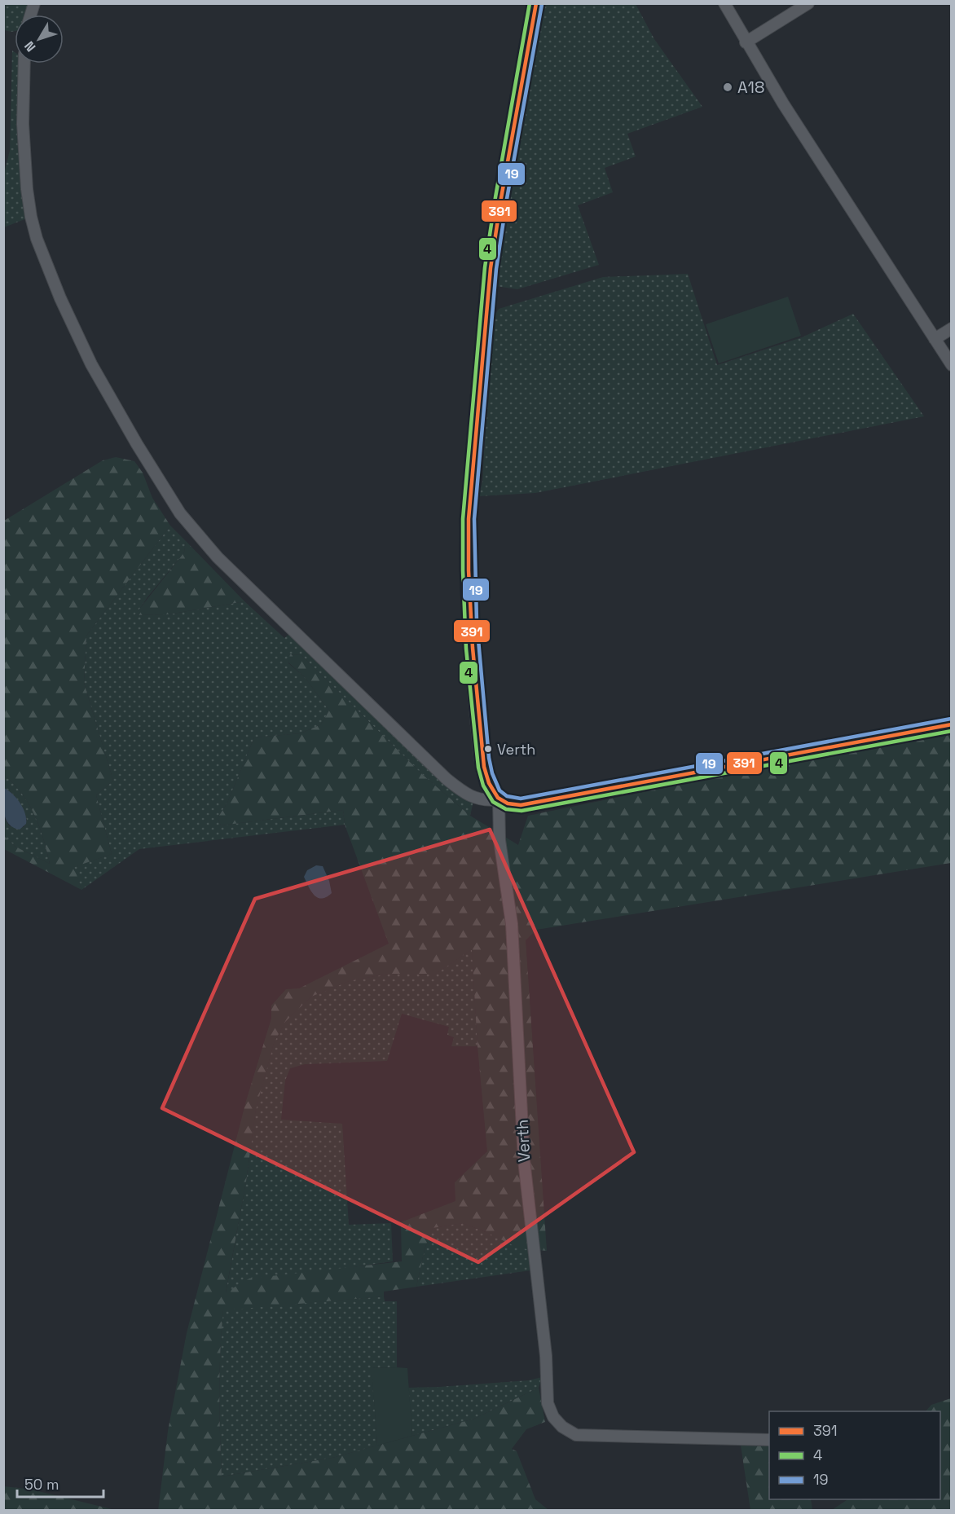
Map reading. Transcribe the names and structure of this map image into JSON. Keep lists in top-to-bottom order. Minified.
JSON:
{"streets":{"street":["Verth"]},"places":["A18","Verth"],"lines":["transit line 391","transit line 4","transit line 19"],"legend":["391","4","19"],"scale_bar":"50 m","north":"bottom left"}
